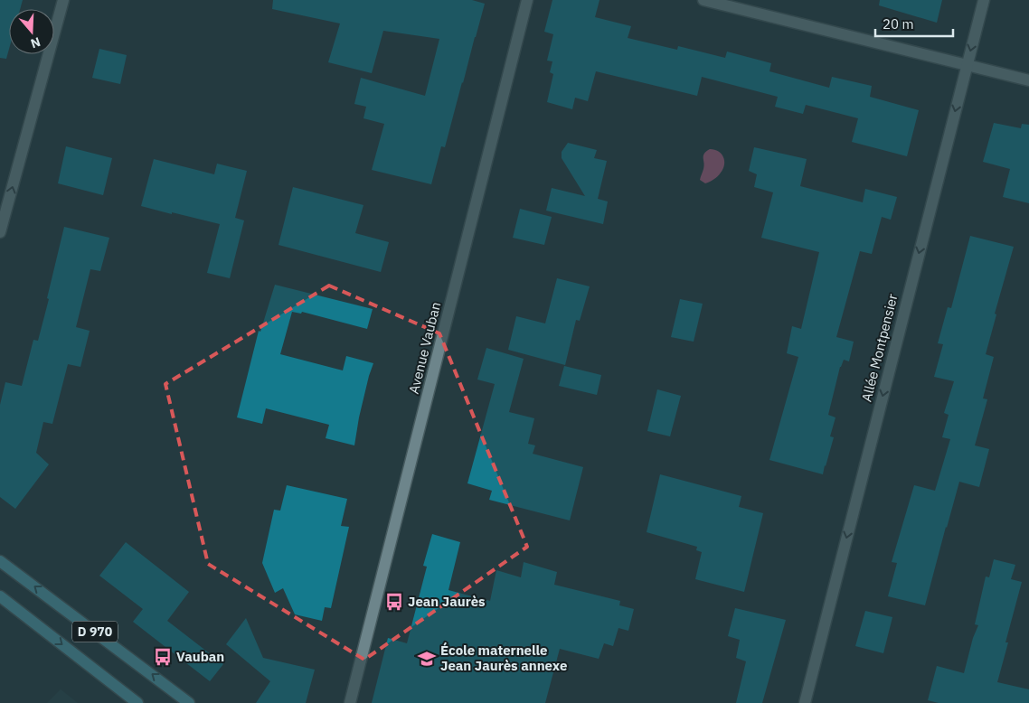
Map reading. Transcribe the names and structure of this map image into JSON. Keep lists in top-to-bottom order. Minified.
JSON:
{"streets":{"main road":["D 970"],"street":["Avenue Vauban","Allée Montpensier"]},"one_way":["Allée Montpensier"],"places":{"bus stop":["Jean Jaurès","Vauban"],"school or university":["École maternelle Jean Jaurès annexe"]},"scale_bar":"20 m","north":"bottom"}
